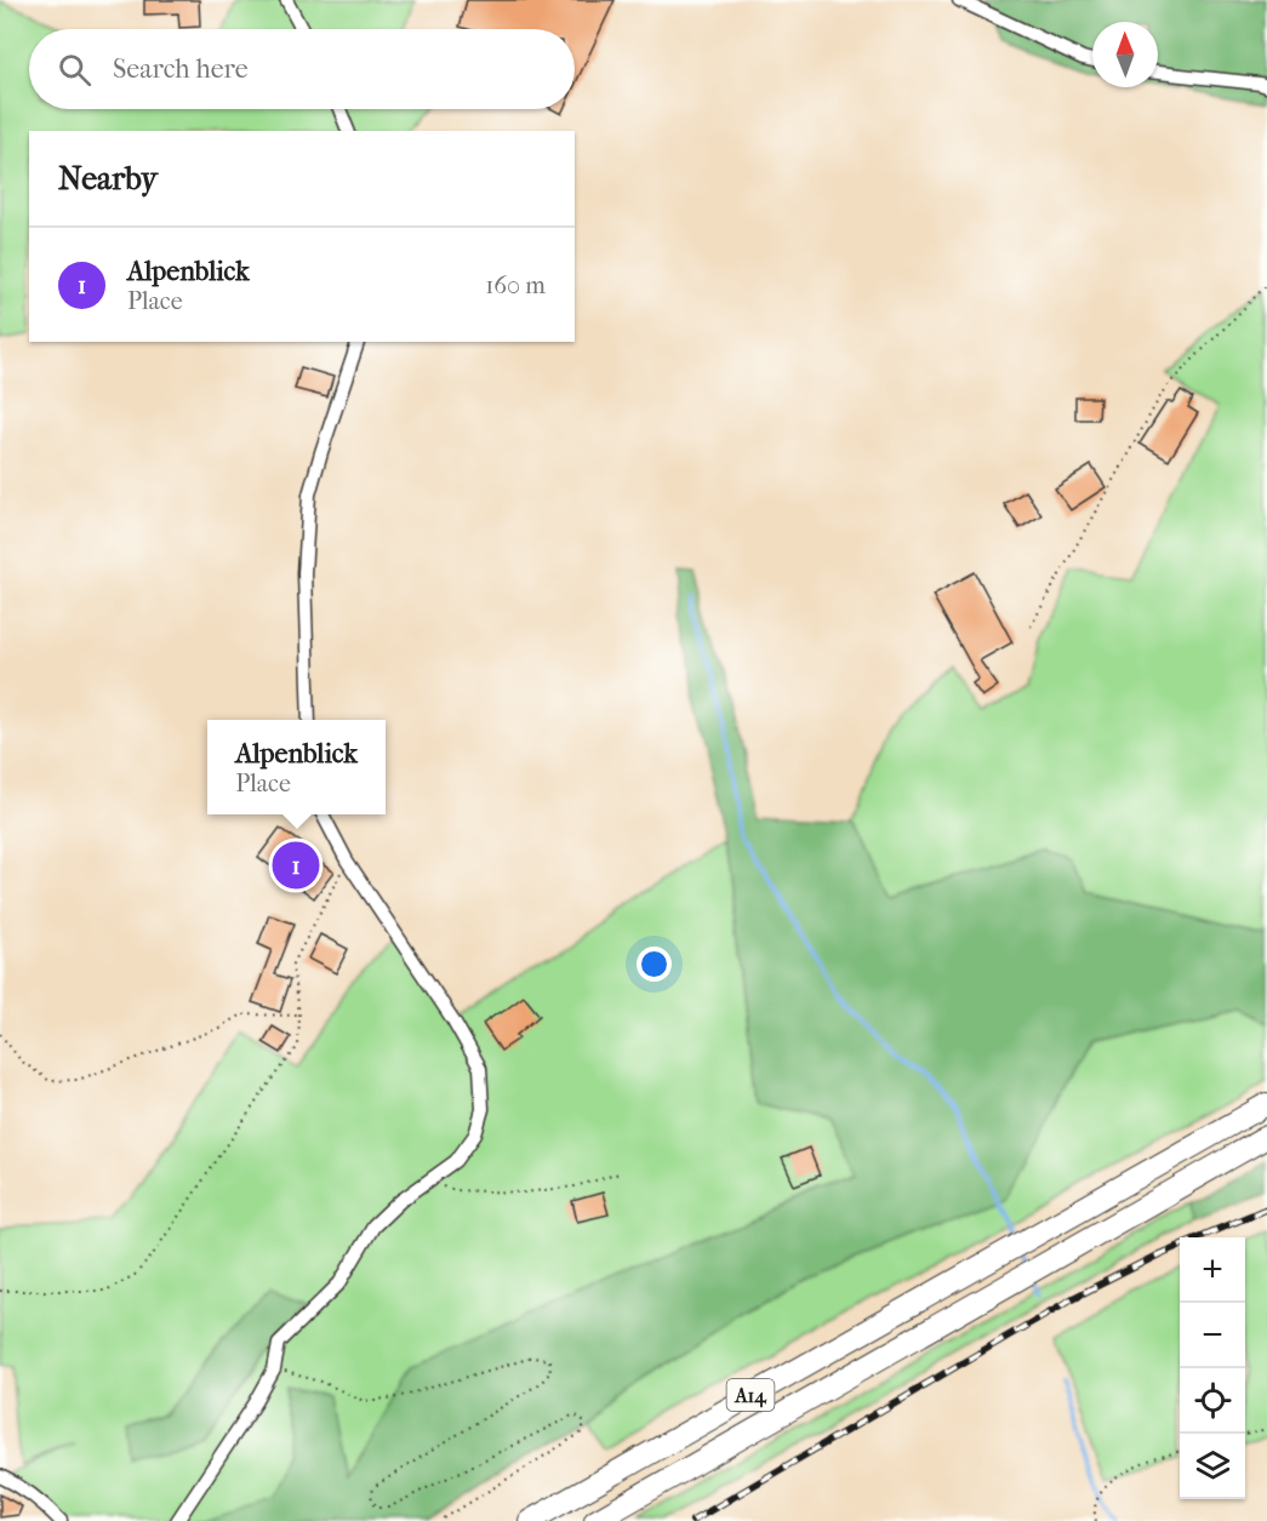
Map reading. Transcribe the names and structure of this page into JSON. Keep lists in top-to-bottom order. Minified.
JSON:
{"streets":{"highway":["A14"]},"north":"top","page":{"search":"Search here","heading":"Nearby","list":[{"mark":"1","name":"Alpenblick","note":"Place","value":"160 m"}],"popup":["Alpenblick","Place"],"pins":"1","map_buttons":["+","−"]}}
